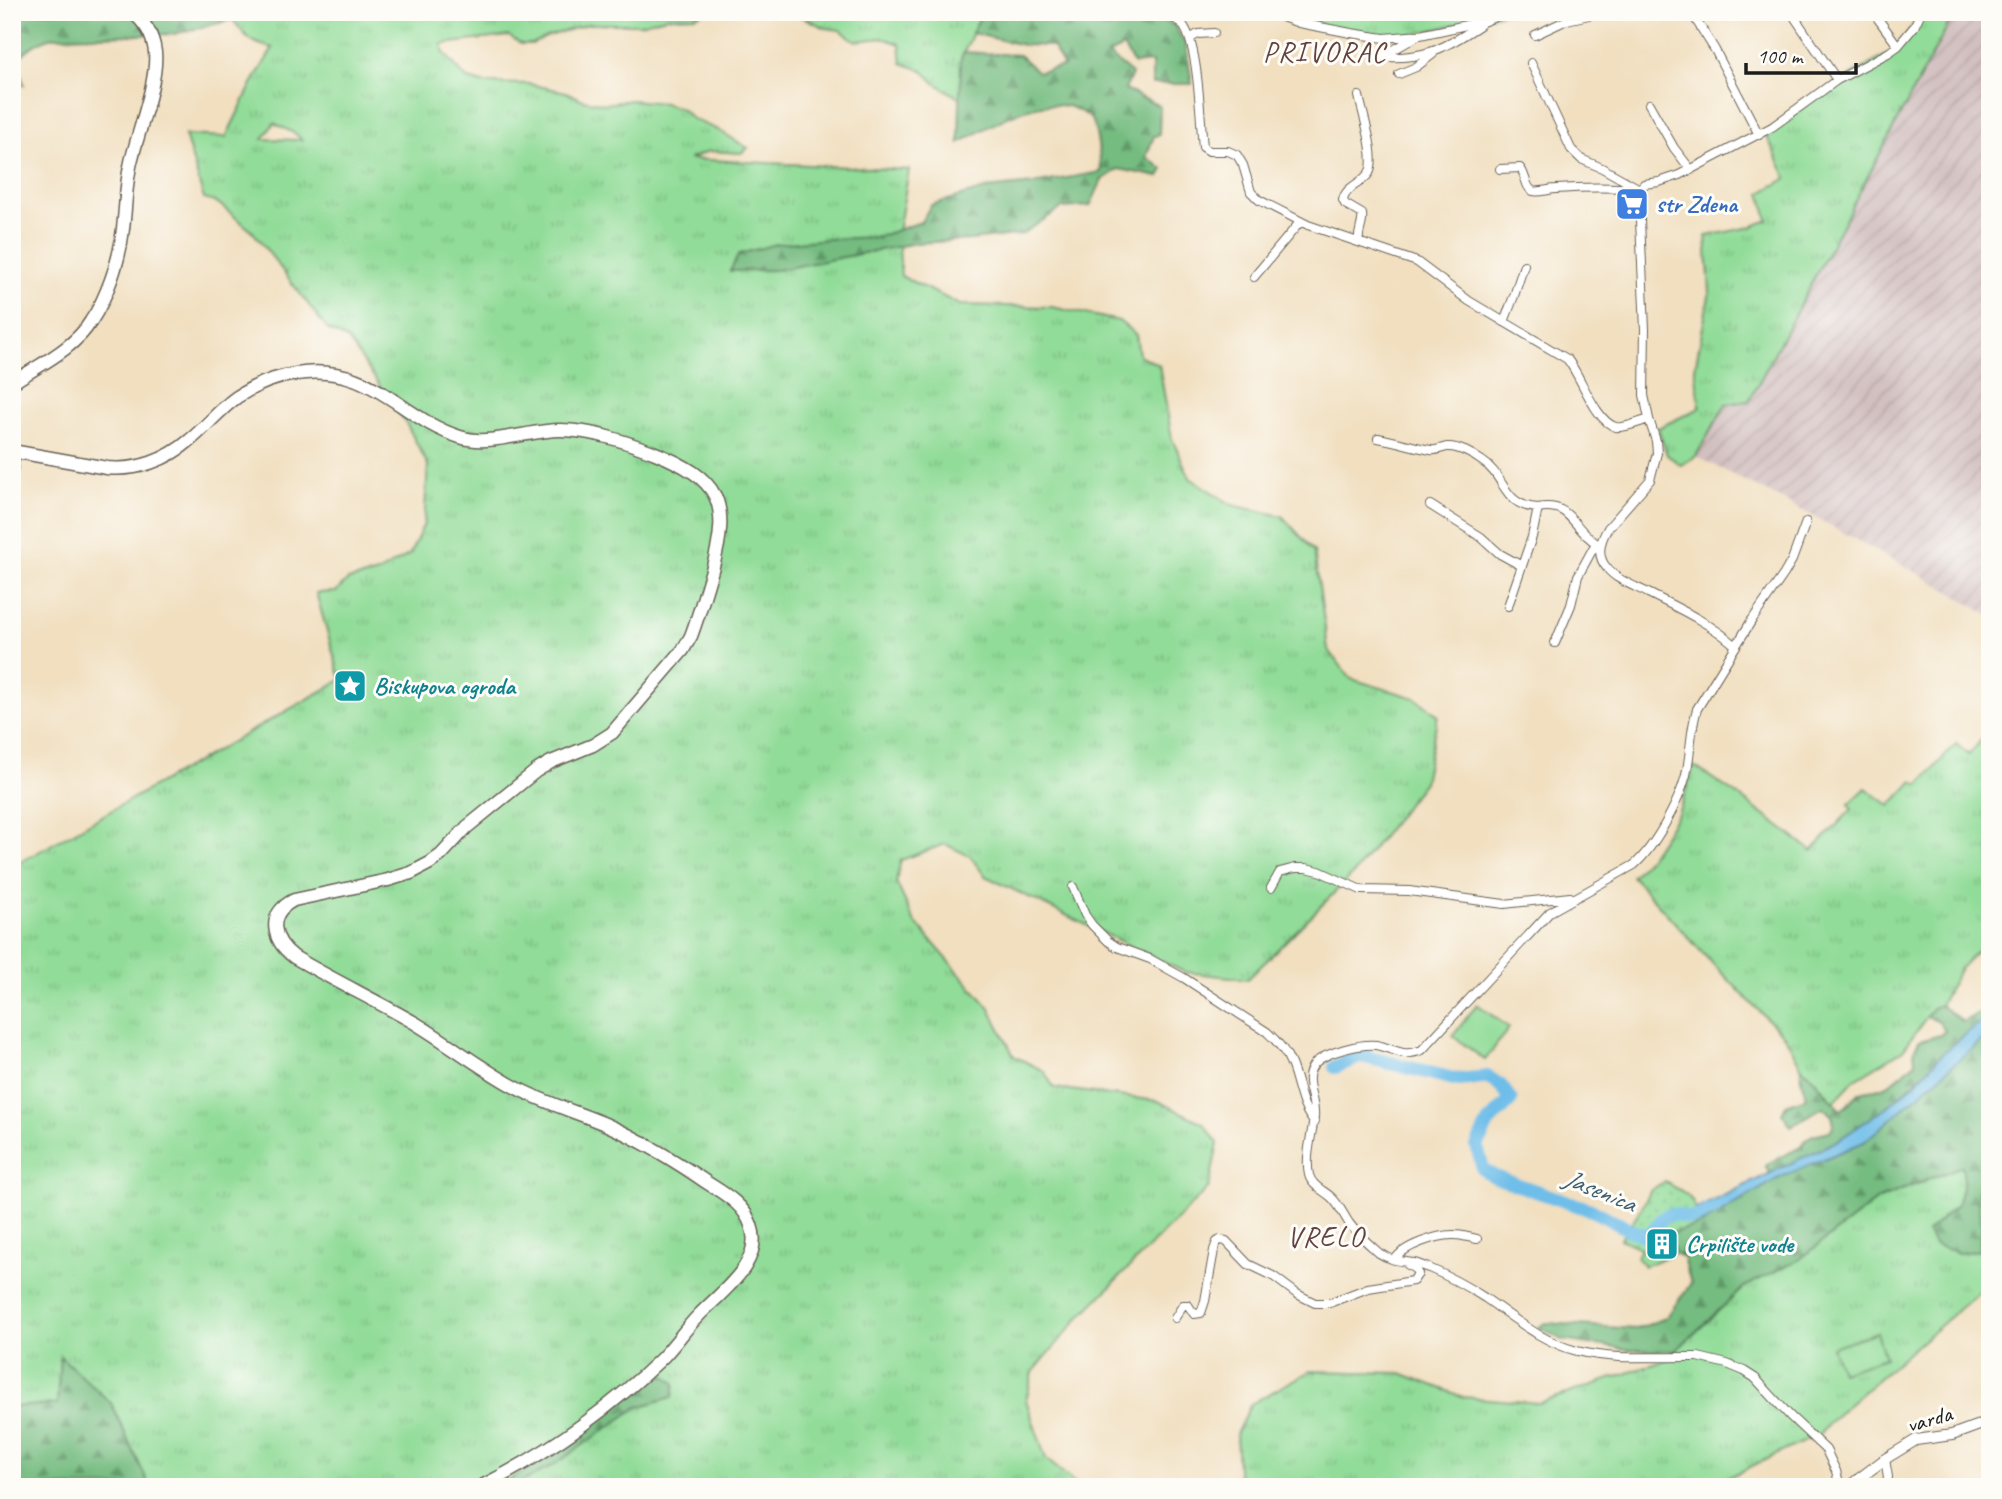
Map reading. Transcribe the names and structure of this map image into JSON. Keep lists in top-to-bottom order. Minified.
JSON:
{"streets":{"street":["varda"]},"districts":["PRIVORAC","VRELO"],"water":["Jasenica"],"places":{"supermarket":["str Zdena"],"place":["Biskupova ogroda"],"building":["Crpilište vode"]},"scale_bar":"100 m"}
